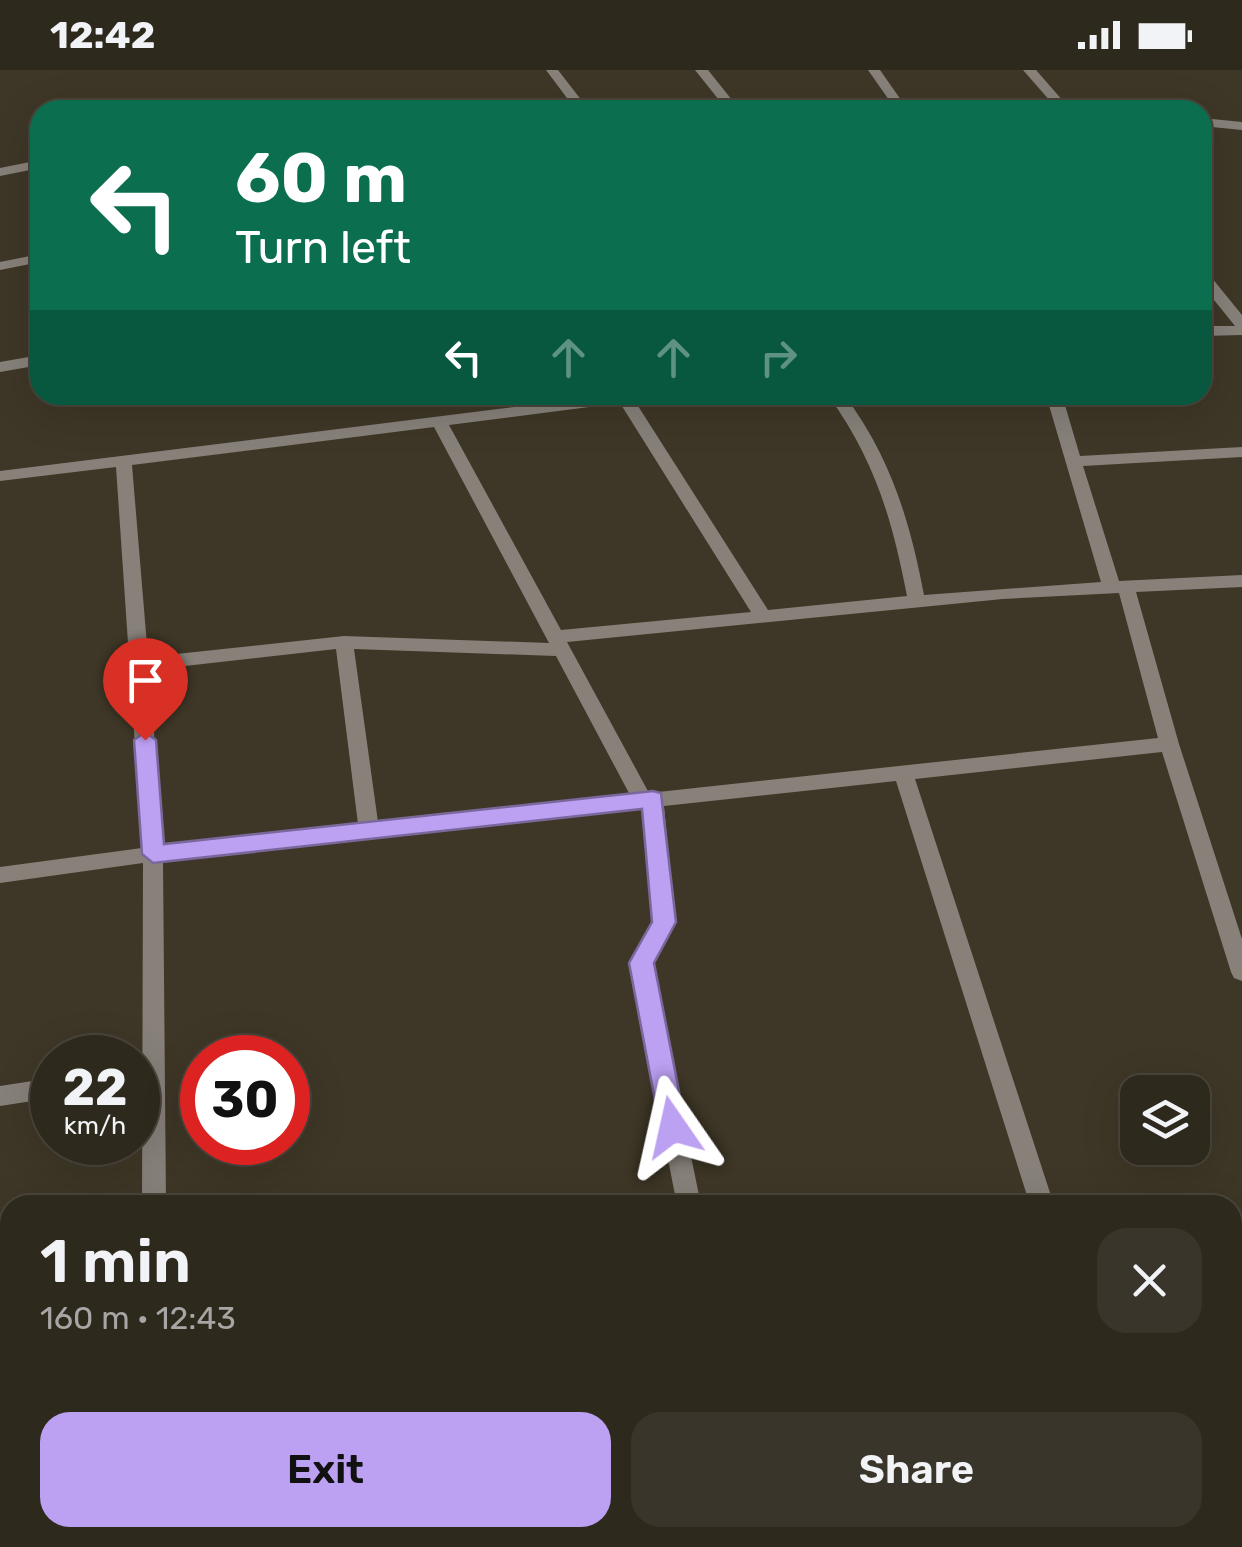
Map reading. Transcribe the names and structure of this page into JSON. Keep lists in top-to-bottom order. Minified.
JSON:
{"page":{"status":"12:42","turn":["60 m","Turn left"],"speed":"22 km/h","limit":"30","heading":["1 min","160 m · 12:43"],"buttons":["Exit","Share"]}}
